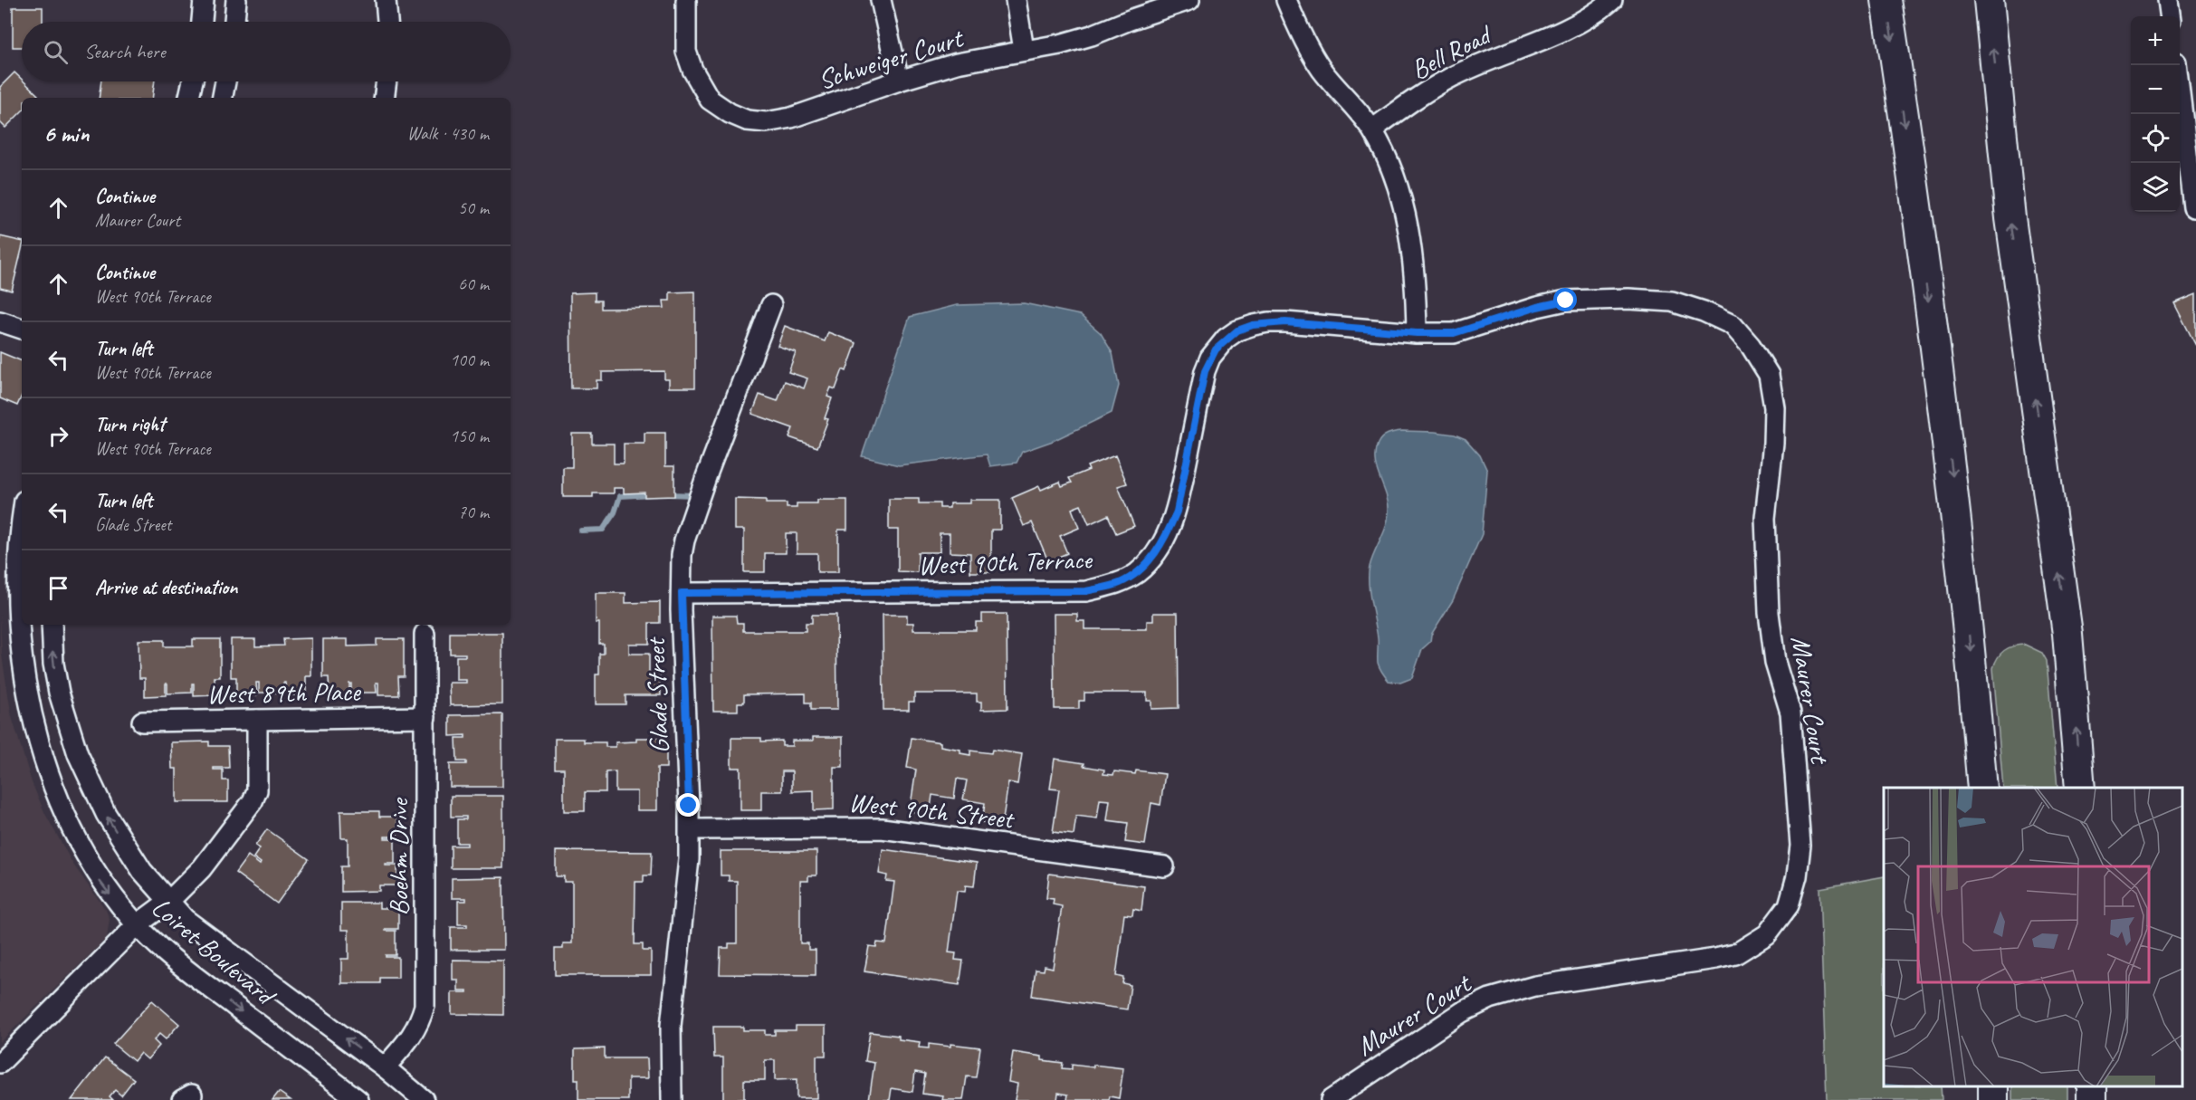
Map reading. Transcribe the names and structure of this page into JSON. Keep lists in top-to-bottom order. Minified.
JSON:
{"streets":{"street":["Bell Road","Schweiger Court","West 90th Terrace","West 89th Place","Glade Street","Maurer Court","West 90th Street","Boehm Drive","Loiret Boulevard"]},"crossings":[["West 90th Terrace","Glade Street"],["West 90th Terrace","Maurer Court"],["West 89th Place","Boehm Drive"],["Glade Street","West 90th Street"],["Boehm Drive","Loiret Boulevard"]],"page":{"map_buttons":["+","−"],"search":"Search here","heading":["6 min","Walk · 430 m"],"list":[["Continue","Maurer Court","50 m"],["Continue","West 90th Terrace","60 m"],["Turn left","West 90th Terrace","100 m"],["Turn right","West 90th Terrace","150 m"],["Turn left","Glade Street","70 m"],"Arrive at destination"]}}
